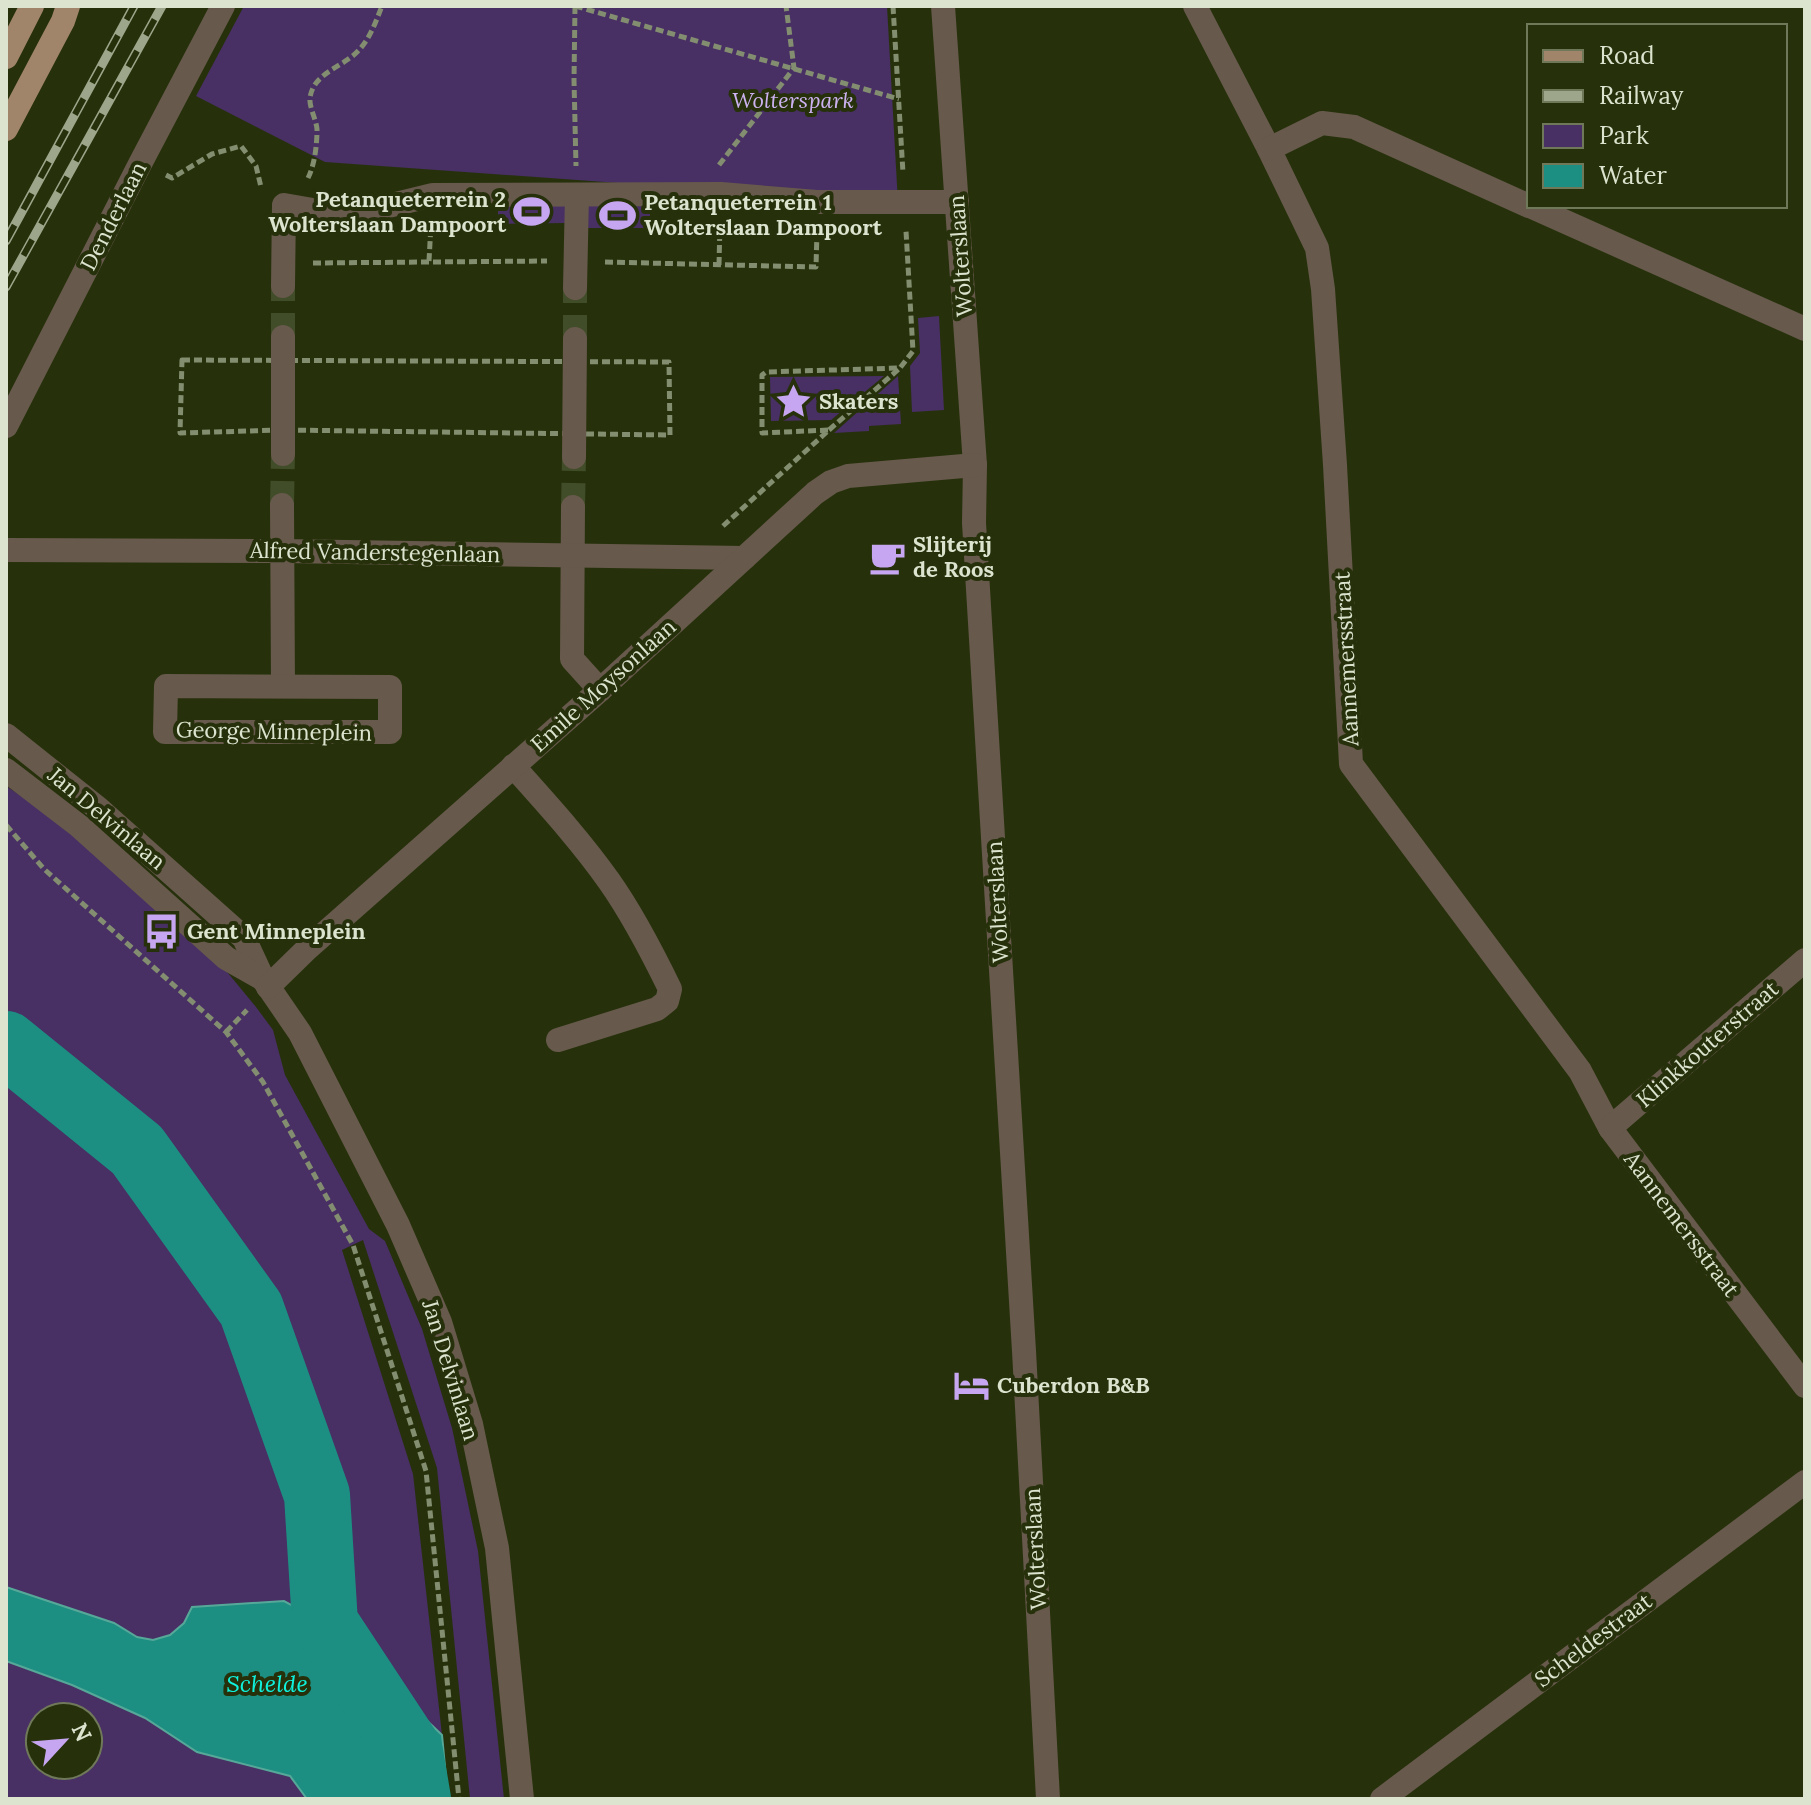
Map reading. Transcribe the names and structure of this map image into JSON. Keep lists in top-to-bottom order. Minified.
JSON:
{"streets":{"street":["Denderlaan","Wolterslaan","Alfred Vanderstegenlaan","Aannemersstraat","Emile Moysonlaan","George Minneplein","Jan Delvinlaan","Klinkkouterstraat","Scheldestraat"]},"crossings":[["Wolterslaan","Emile Moysonlaan"],["Alfred Vanderstegenlaan","Emile Moysonlaan"],["Alfred Vanderstegenlaan","George Minneplein"],["Aannemersstraat","Klinkkouterstraat"],["Emile Moysonlaan","Jan Delvinlaan"]],"water":["Schelde"],"parks":["Wolterspark"],"places":{"sports":["Petanqueterrein 2 Wolterslaan Dampoort","Petanqueterrein 1 Wolterslaan Dampoort"],"place":["Skaters"],"cafe":["Slijterij de Roos"],"bus stop":["Gent Minneplein"],"hotel":["Cuberdon B&B"]},"legend":["Road","Railway","Park","Water"],"north":"top right"}
